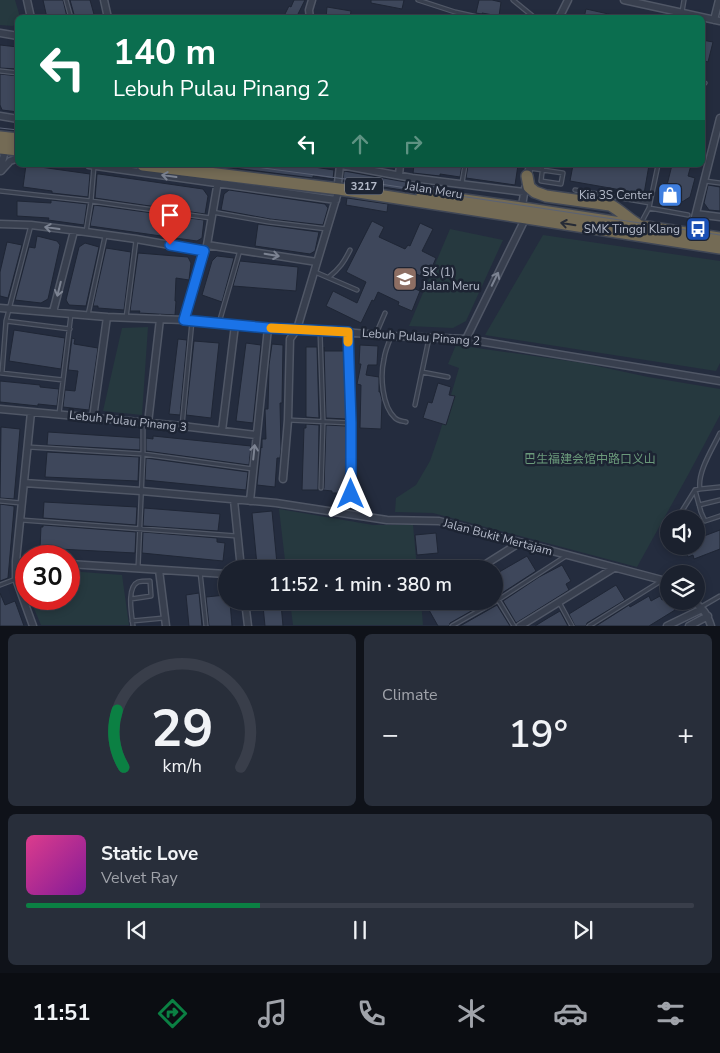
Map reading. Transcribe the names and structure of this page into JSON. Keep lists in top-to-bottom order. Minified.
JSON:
{"streets":{"highway":["3217","Jalan Meru"],"street":["Lebuh Pulau Pinang 2","Lebuh Pulau Pinang 3","Jalan Bukit Mertajam"]},"parks":["巴生福建会馆中路口义山"],"places":{"shop":["Kia 3S Center"],"bus stop":["SMK Tinggi Klang"],"school or university":["SK (1) Jalan Meru"]},"page":{"turn":["140 m","Lebuh Pulau Pinang 2"],"limit":"30","trip":"11:52 · 1 min · 380 m","tile":"Climate","heat":["−","19°","+"],"song":["Static Love","Velvet Ray"],"tabs":"11:51","gauge":["29","km/h"]}}
